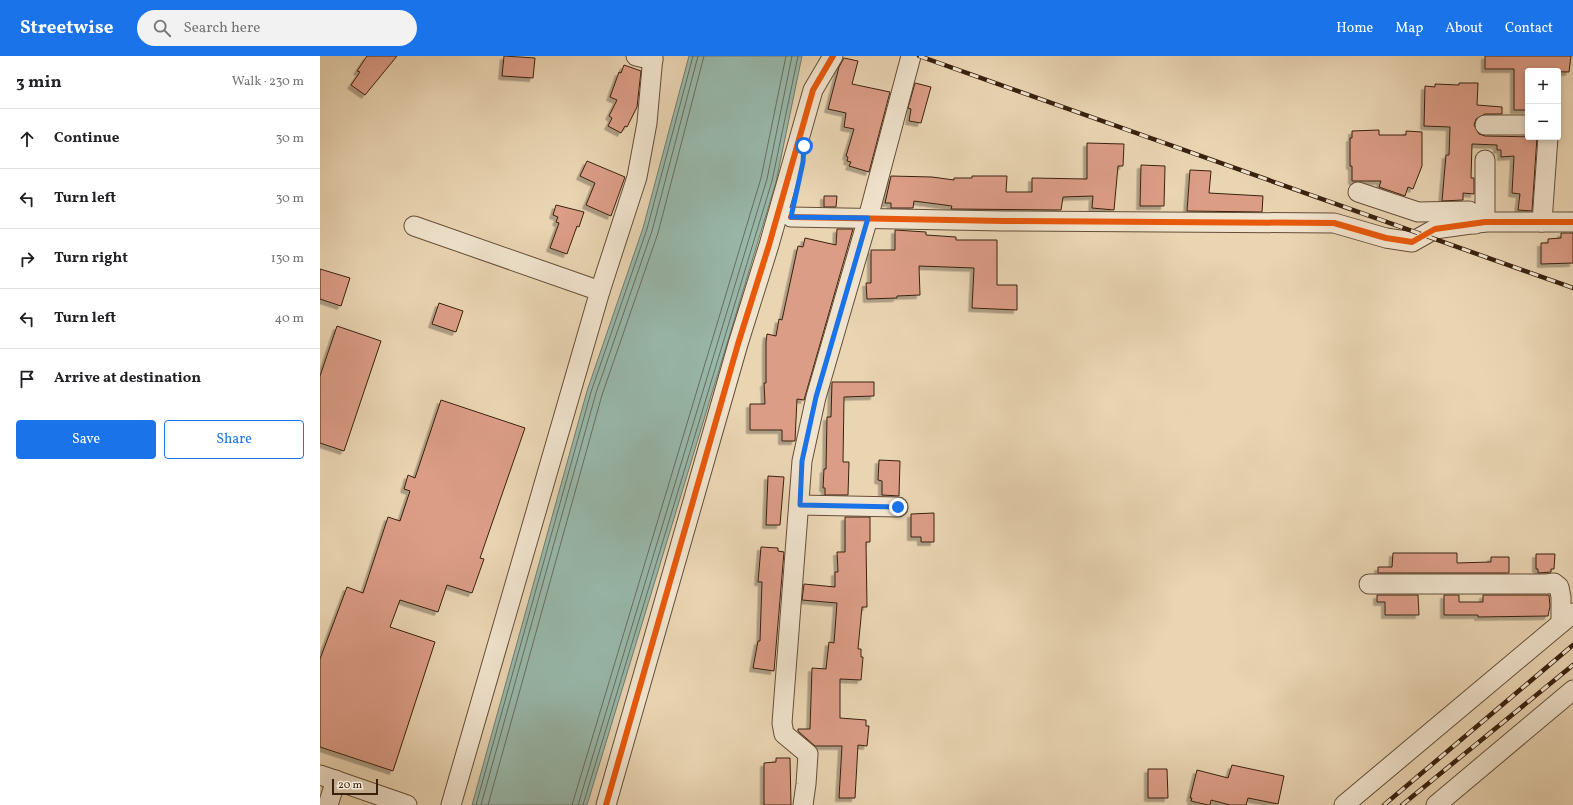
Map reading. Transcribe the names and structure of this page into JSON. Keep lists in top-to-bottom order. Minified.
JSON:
{"scale_bar":"20 m","page":{"header":"Streetwise","search":"Search here","nav":["Home","Map","About","Contact"],"heading":["3 min","Walk · 230 m"],"map_buttons":["+","−"],"list":[["Continue","30 m"],["Turn left","30 m"],["Turn right","130 m"],["Turn left","40 m"],"Arrive at destination"],"buttons":["Save","Share"],"scale":"20 m"}}
